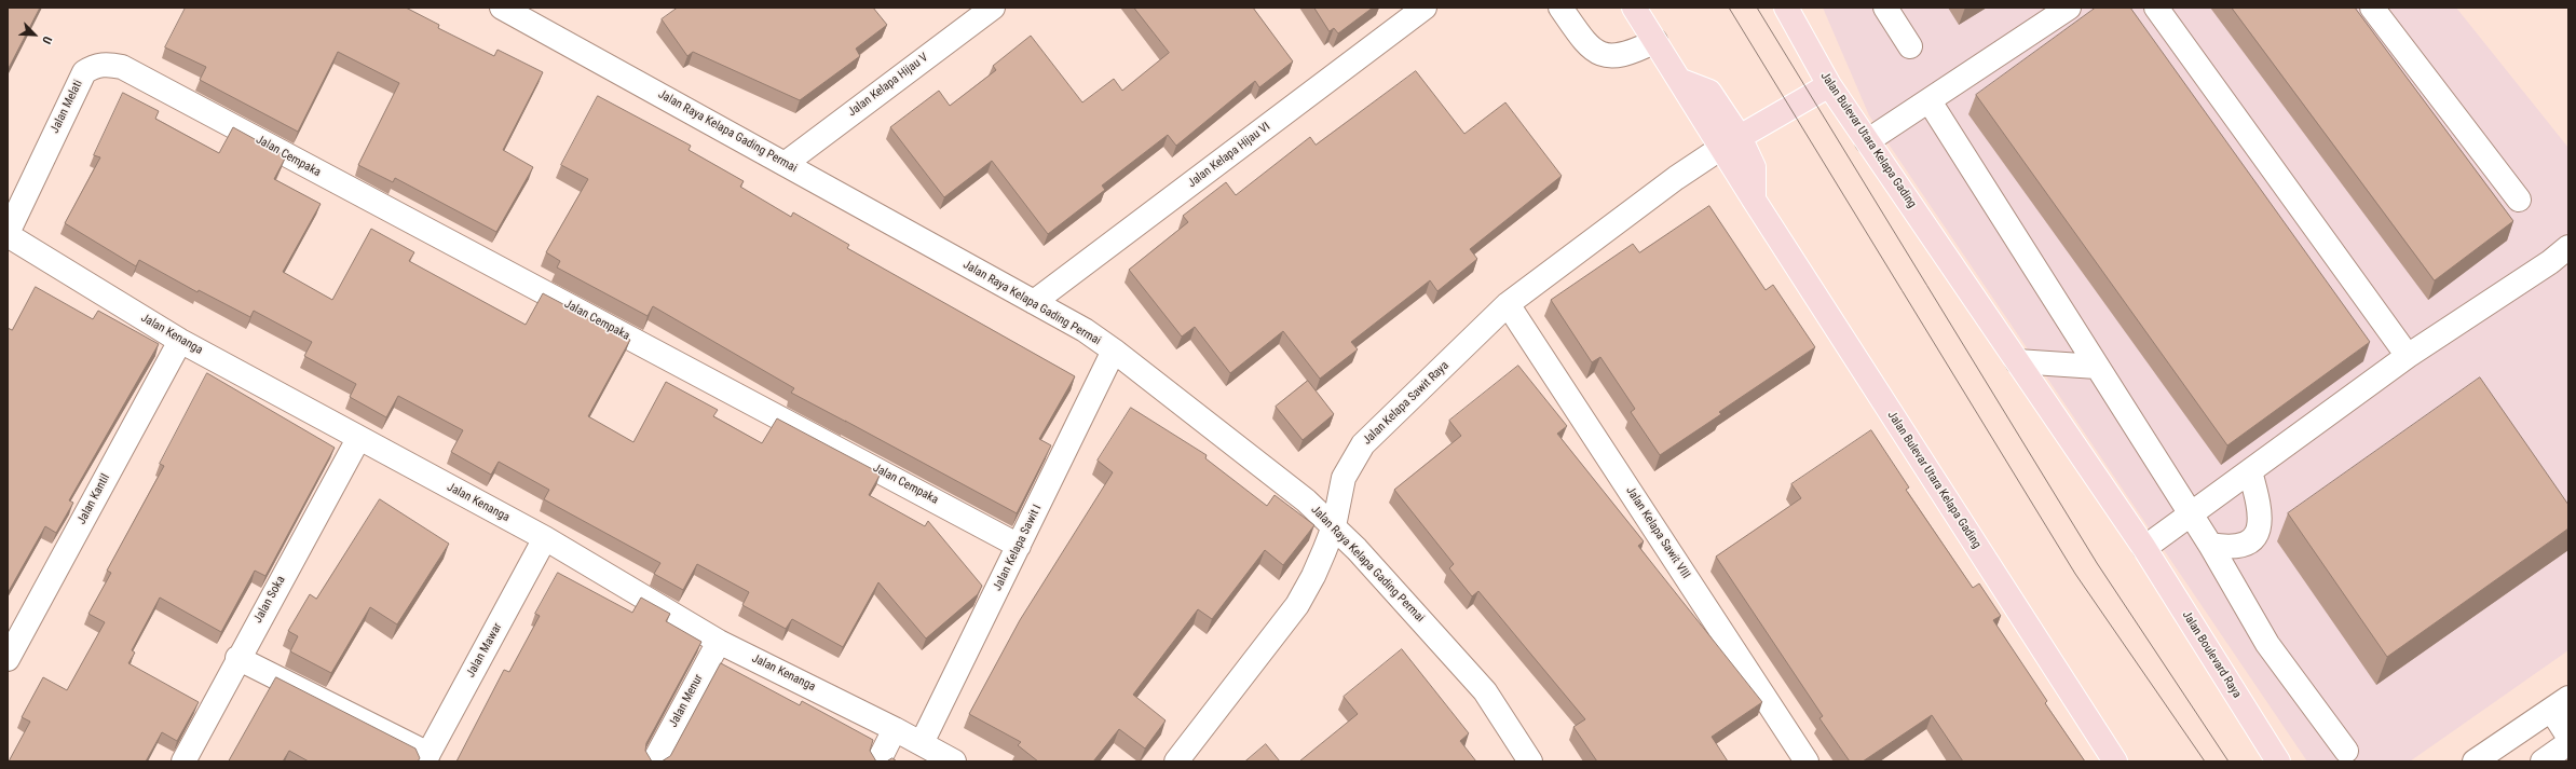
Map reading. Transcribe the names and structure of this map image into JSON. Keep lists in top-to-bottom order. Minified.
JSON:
{"streets":{"main road":["Jalan Bulevar Utara Kelapa Gading","Jalan Boulevard Raya"],"street":["Jalan Kelapa Hijau V","Jalan Melati","Jalan Raya Kelapa Gading Permai","Jalan Kelapa Hijau VI","Jalan Cempaka","Jalan Kenanga","Jalan Kelapa Sawit Raya","Jalan Kantil","Jalan Kelapa Sawit VIII","Jalan Kelapa Sawit I","Jalan Soka","Jalan Mawar","Jalan Menur"]},"crossings":[["Jalan Kelapa Hijau V","Jalan Raya Kelapa Gading Permai"],["Jalan Melati","Jalan Cempaka"],["Jalan Melati","Jalan Kenanga"],["Jalan Raya Kelapa Gading Permai","Jalan Kelapa Hijau VI"],["Jalan Raya Kelapa Gading Permai","Jalan Kelapa Sawit Raya"],["Jalan Raya Kelapa Gading Permai","Jalan Kelapa Sawit I"],["Jalan Bulevar Utara Kelapa Gading","Jalan Kelapa Sawit Raya"],["Jalan Bulevar Utara Kelapa Gading","Jalan Boulevard Raya"],["Jalan Cempaka","Jalan Kelapa Sawit I"],["Jalan Kenanga","Jalan Kantil"],["Jalan Kenanga","Jalan Kelapa Sawit I"],["Jalan Kenanga","Jalan Soka"],["Jalan Kenanga","Jalan Mawar"],["Jalan Kenanga","Jalan Menur"],["Jalan Kelapa Sawit Raya","Jalan Kelapa Sawit VIII"]],"north":"bottom right"}
